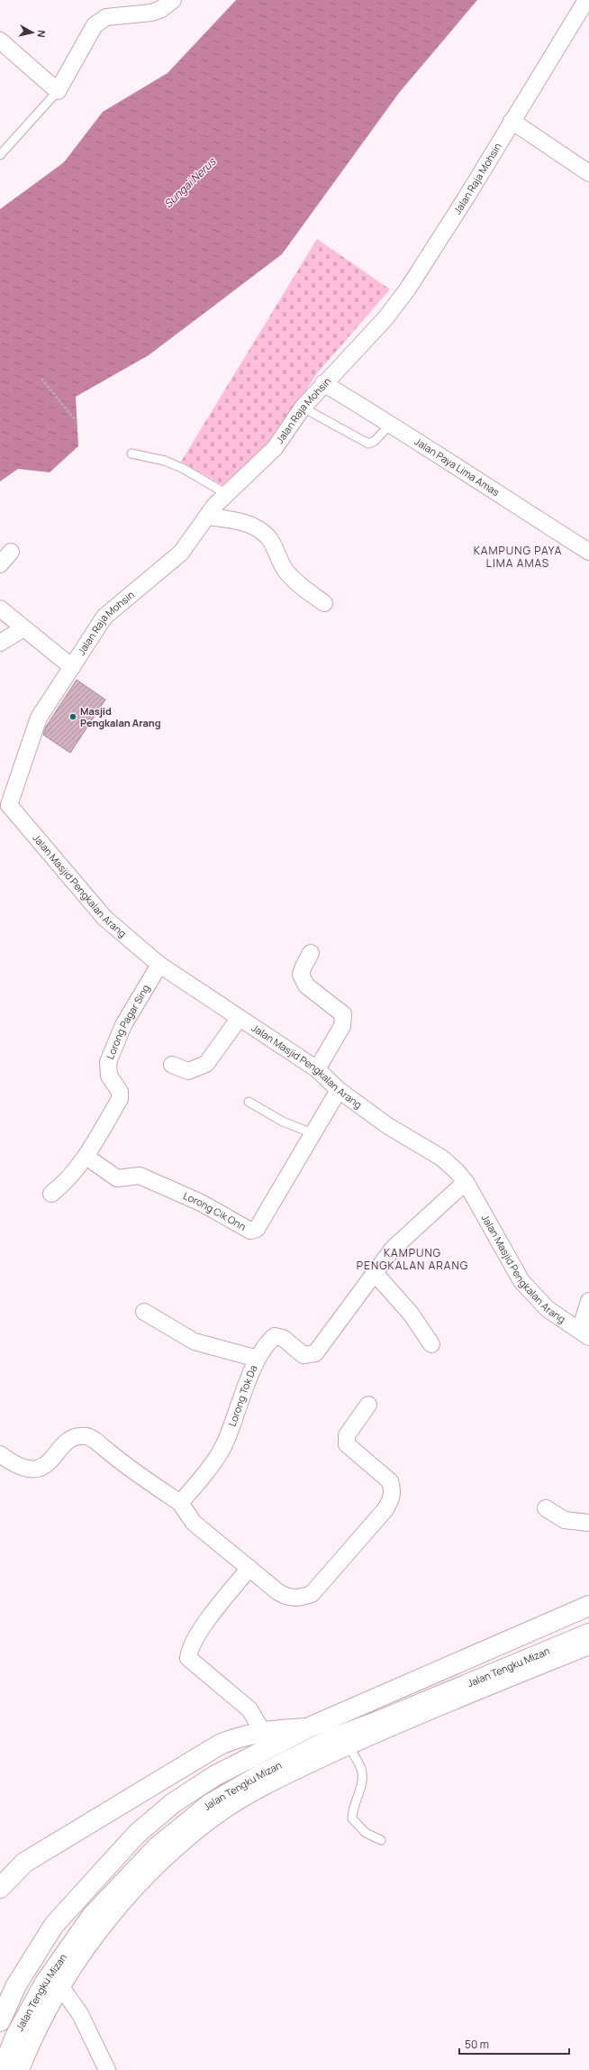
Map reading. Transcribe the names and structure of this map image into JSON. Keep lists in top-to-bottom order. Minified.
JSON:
{"streets":{"main road":["Jalan Tengku Mizan"],"street":["Jalan Raja Mohsin","Jalan Paya Lima Amas","Jalan Masjid Pengkalan Arang","Lorong Pagar Sing","Lorong Cik Onn","Lorong Tok Da"]},"crossings":[["Jalan Raja Mohsin","Jalan Paya Lima Amas"],["Jalan Raja Mohsin","Jalan Masjid Pengkalan Arang"],["Jalan Masjid Pengkalan Arang","Lorong Pagar Sing"],["Jalan Masjid Pengkalan Arang","Lorong Cik Onn"],["Jalan Masjid Pengkalan Arang","Lorong Tok Da"],["Lorong Pagar Sing","Lorong Cik Onn"]],"districts":["KAMPUNG PAYA LIMA AMAS","KAMPUNG PENGKALAN ARANG"],"water":["Sungai Nerus"],"places":["Masjid Pengkalan Arang"],"scale_bar":"50 m","north":"right"}
